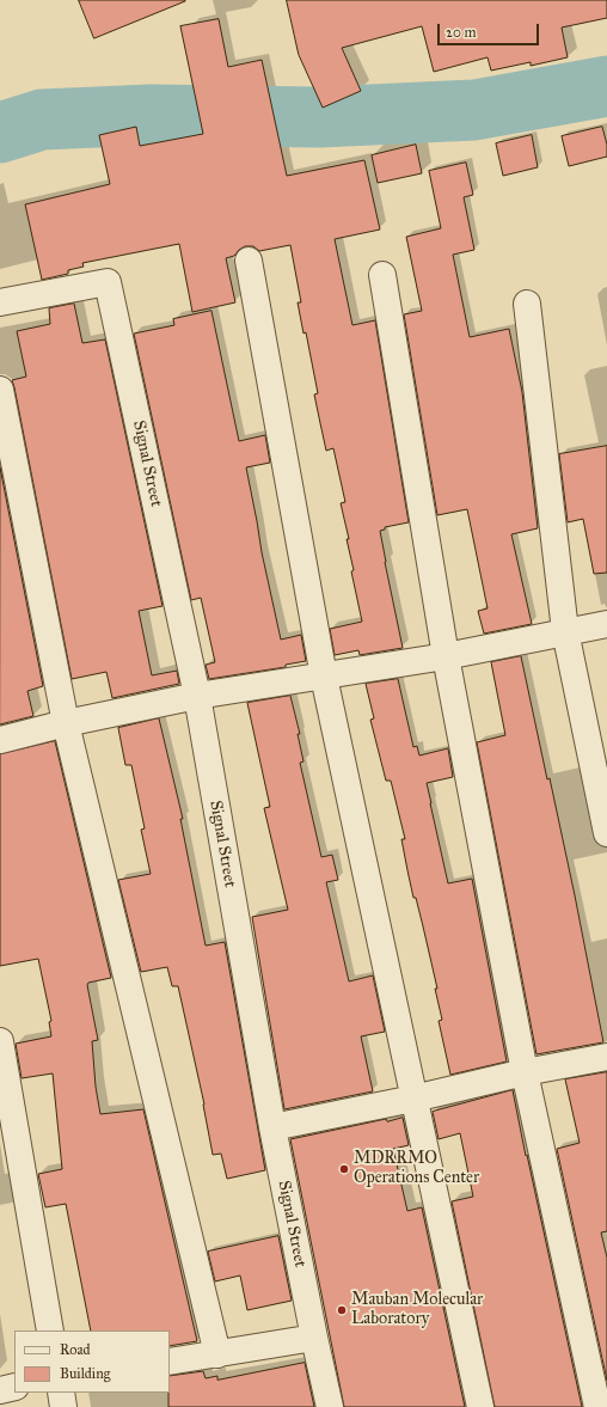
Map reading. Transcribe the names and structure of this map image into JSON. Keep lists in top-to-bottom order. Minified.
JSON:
{"streets":{"street":["Signal Street"]},"places":["MDRRMO Operations Center","Mauban Molecular Laboratory"],"legend":["Road","Building"],"scale_bar":"20 m"}
